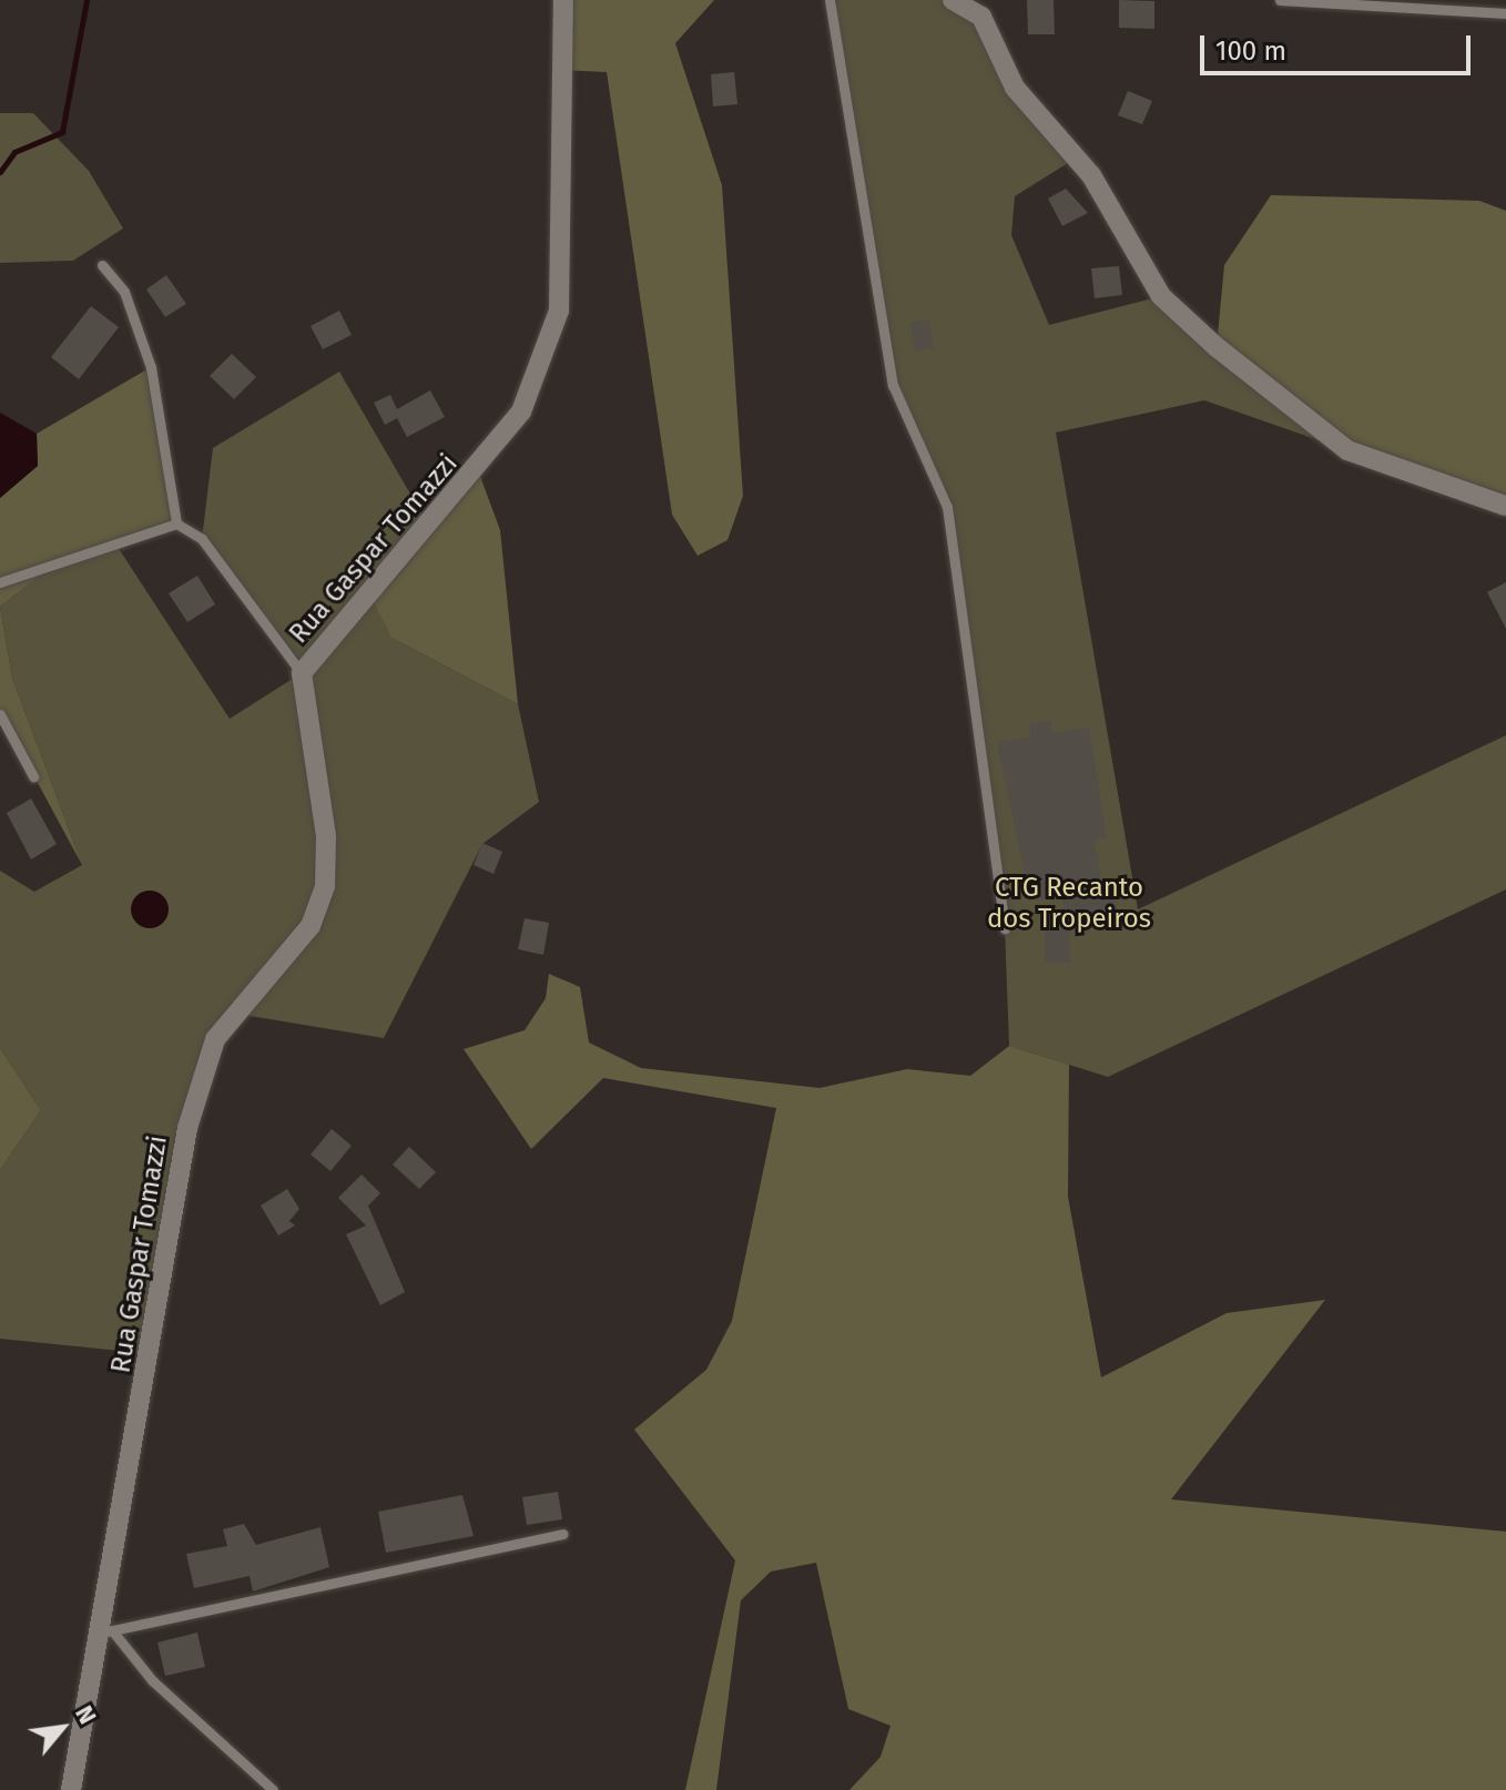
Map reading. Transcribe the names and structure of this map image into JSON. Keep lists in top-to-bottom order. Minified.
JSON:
{"streets":{"street":["Rua Gaspar Tomazzi"]},"parks":["CTG Recanto dos Tropeiros"],"scale_bar":"100 m","north":"top right"}
